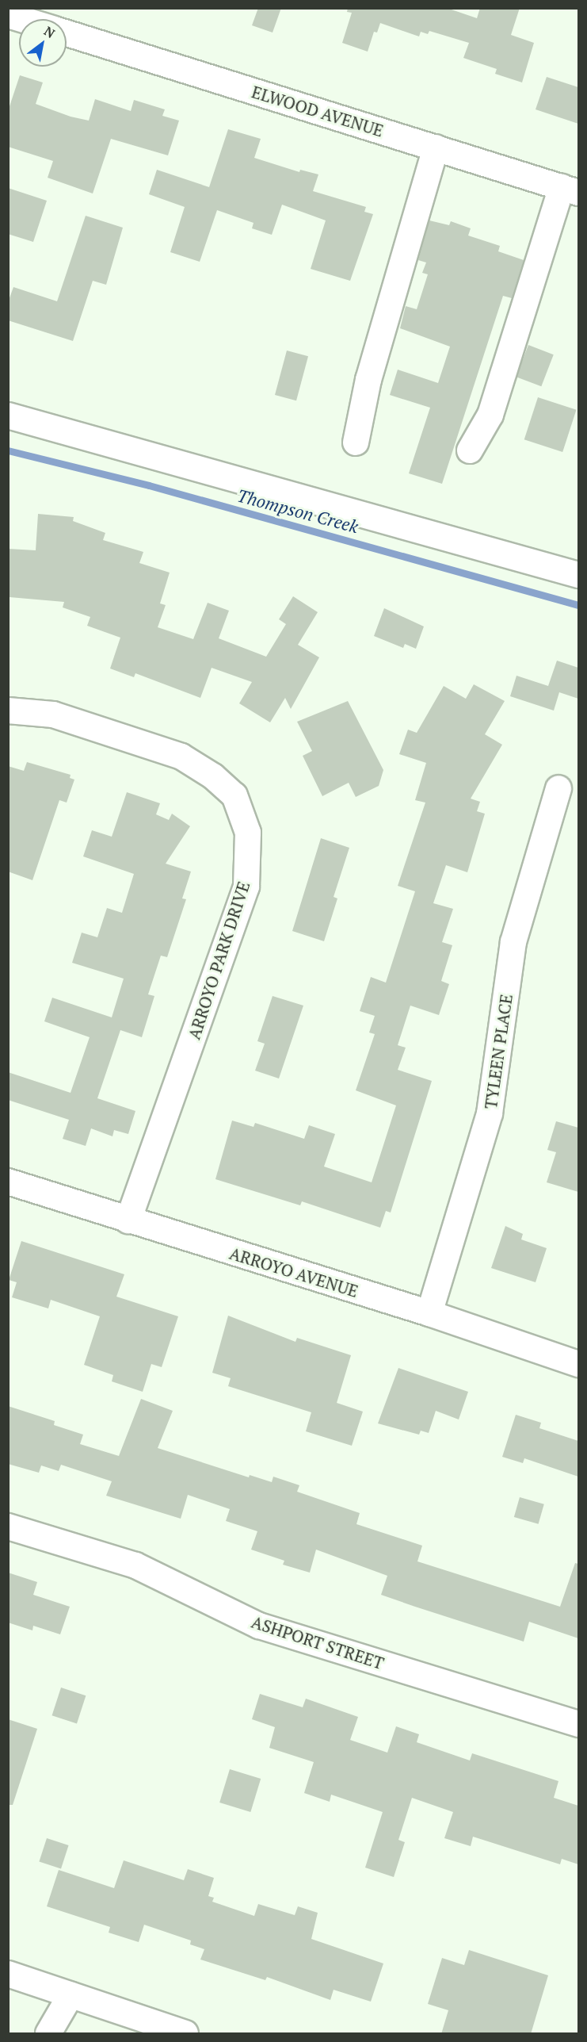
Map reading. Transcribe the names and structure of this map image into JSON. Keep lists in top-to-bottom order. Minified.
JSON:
{"streets":{"street":["ELWOOD AVENUE","ARROYO PARK DRIVE","TYLEEN PLACE","ARROYO AVENUE","ASHPORT STREET"]},"crossings":[["ARROYO PARK DRIVE","ARROYO AVENUE"],["TYLEEN PLACE","ARROYO AVENUE"]],"water":["Thompson Creek"],"north":"top right"}
